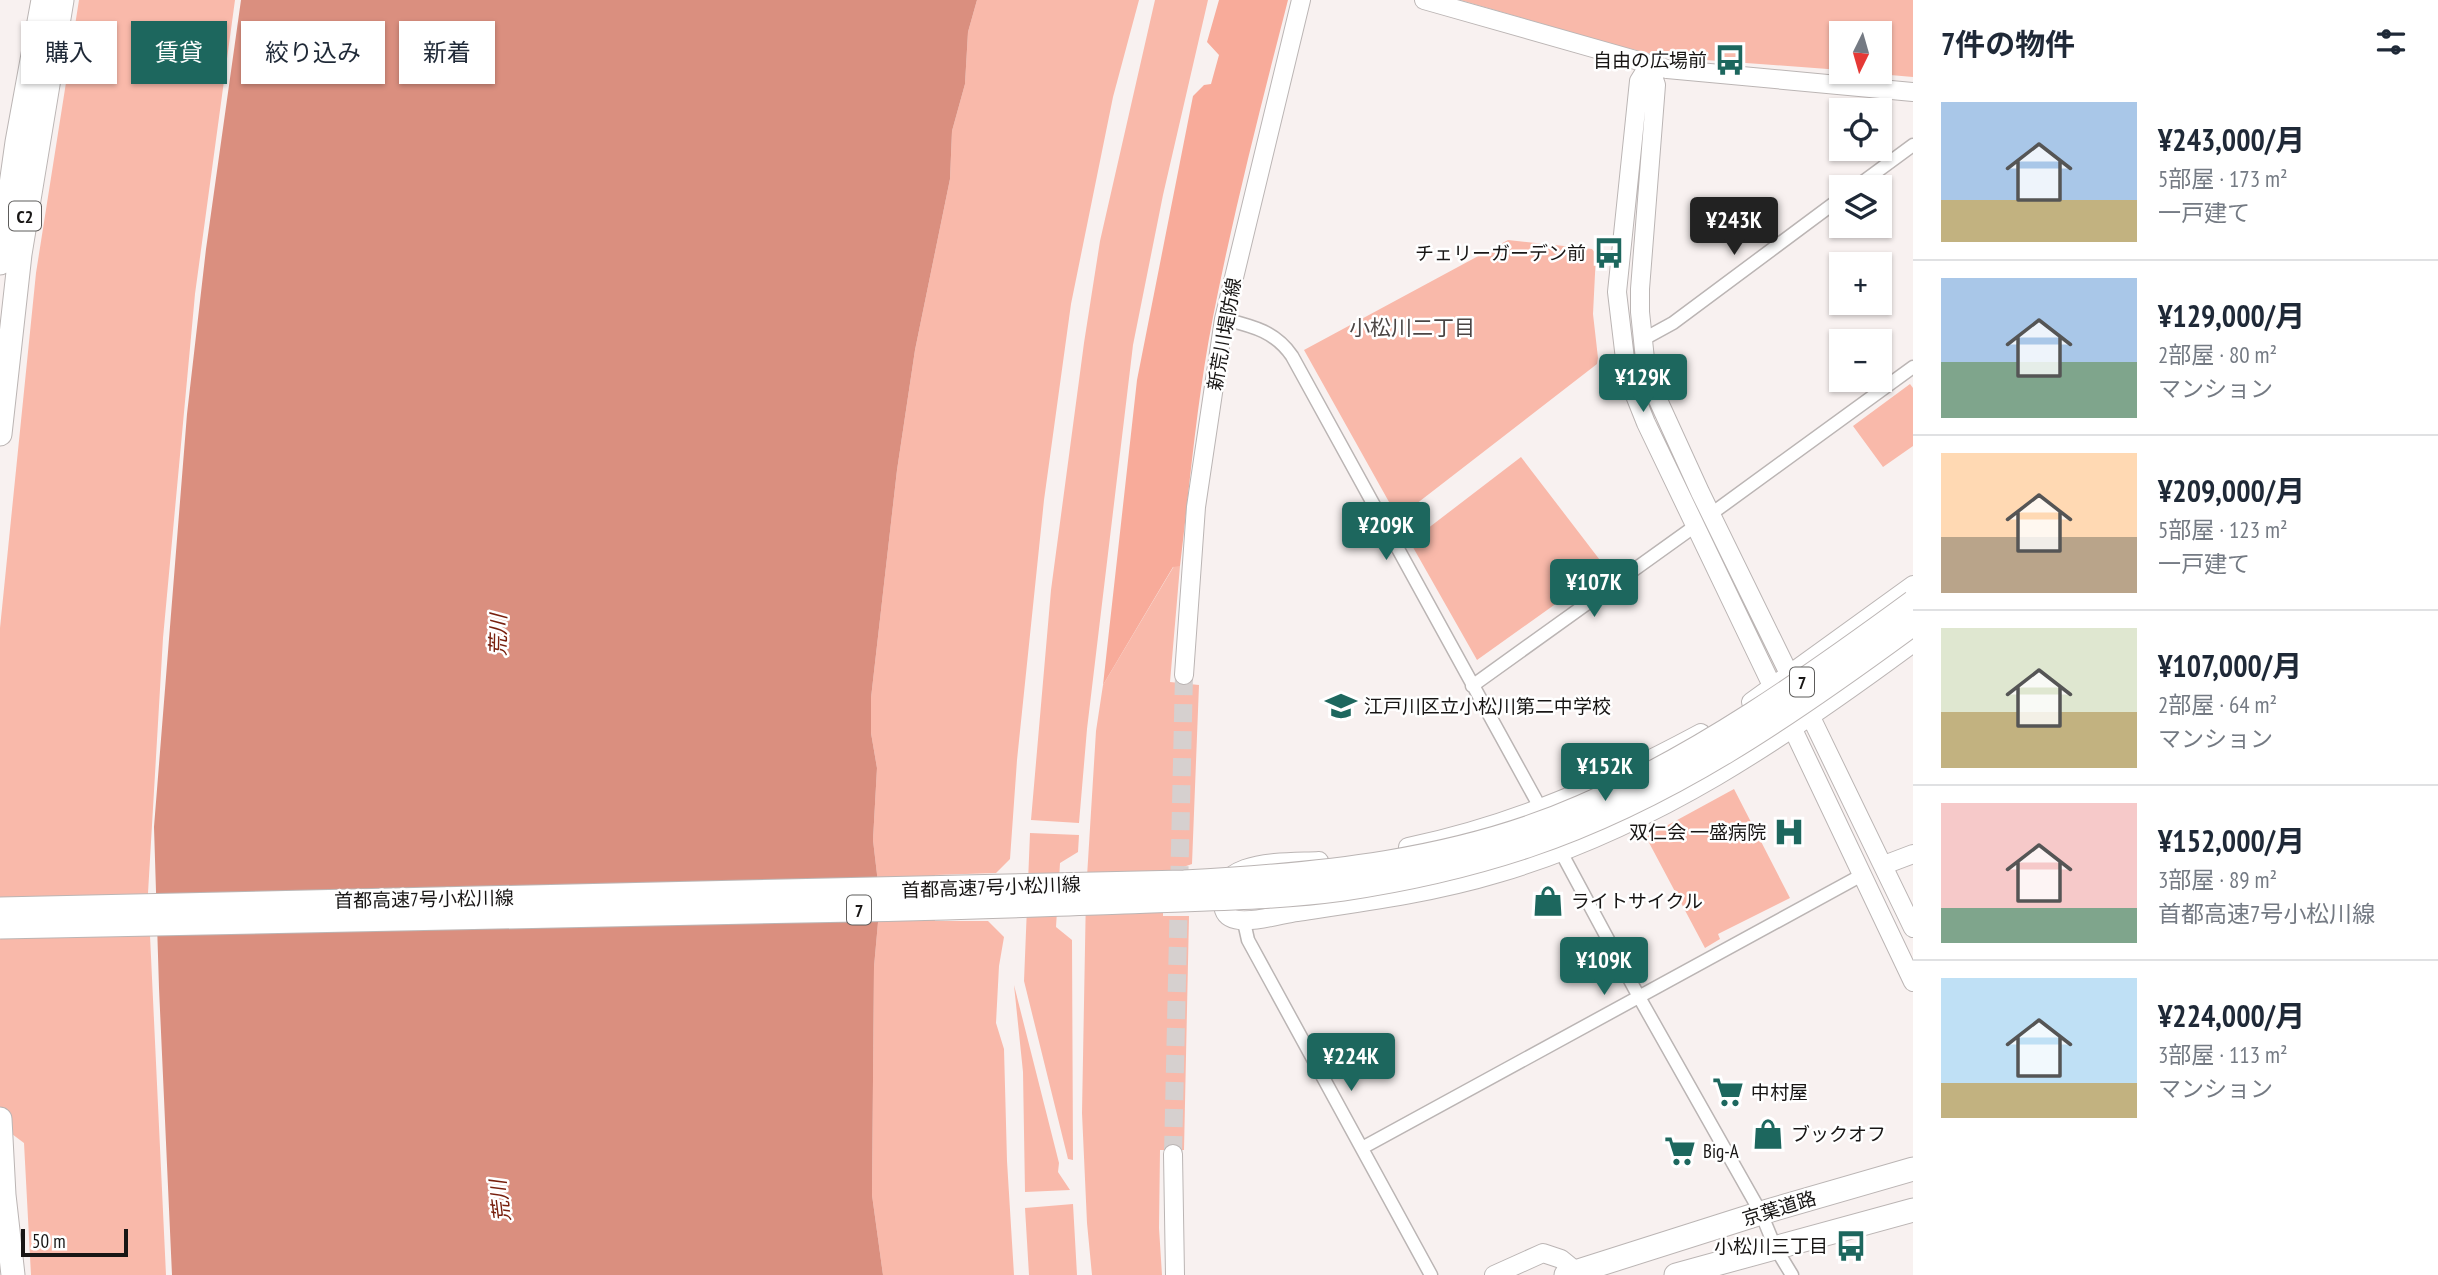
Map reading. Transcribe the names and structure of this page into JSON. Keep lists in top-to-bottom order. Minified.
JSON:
{"streets":{"highway":["C2","7","首都高速7号小松川線","京葉道路"],"street":["新荒川堤防線"]},"districts":["小松川二丁目"],"water":["荒川"],"places":{"bus stop":["自由の広場前","チェリーガーデン前","小松川三丁目"],"school or university":["江戸川区立小松川第二中学校"],"hospital":["双仁会 一盛病院"],"shop":["ライトサイクル","ブックオフ"],"supermarket":["中村屋","Big-A"]},"scale_bar":"50 m","north":"bottom","page":{"heading":"7件の物件","map_buttons":["+","−"],"chip":["購入","賃貸","絞り込み","新着"],"list":[{"name":"¥243,000/月","note":"5部屋 · 173 m² · 一戸建て"},{"name":"¥129,000/月","note":"2部屋 · 80 m² · マンション"},{"name":"¥209,000/月","note":"5部屋 · 123 m² · 一戸建て"},{"name":"¥107,000/月","note":"2部屋 · 64 m² · マンション"},{"name":"¥152,000/月","note":"3部屋 · 89 m² · 首都高速7号小松川線"},{"name":"¥224,000/月","note":"3部屋 · 113 m² · マンション"}],"price":["¥243K","¥129K","¥209K","¥107K","¥152K","¥109K","¥224K"],"scale":"50 m"}}
